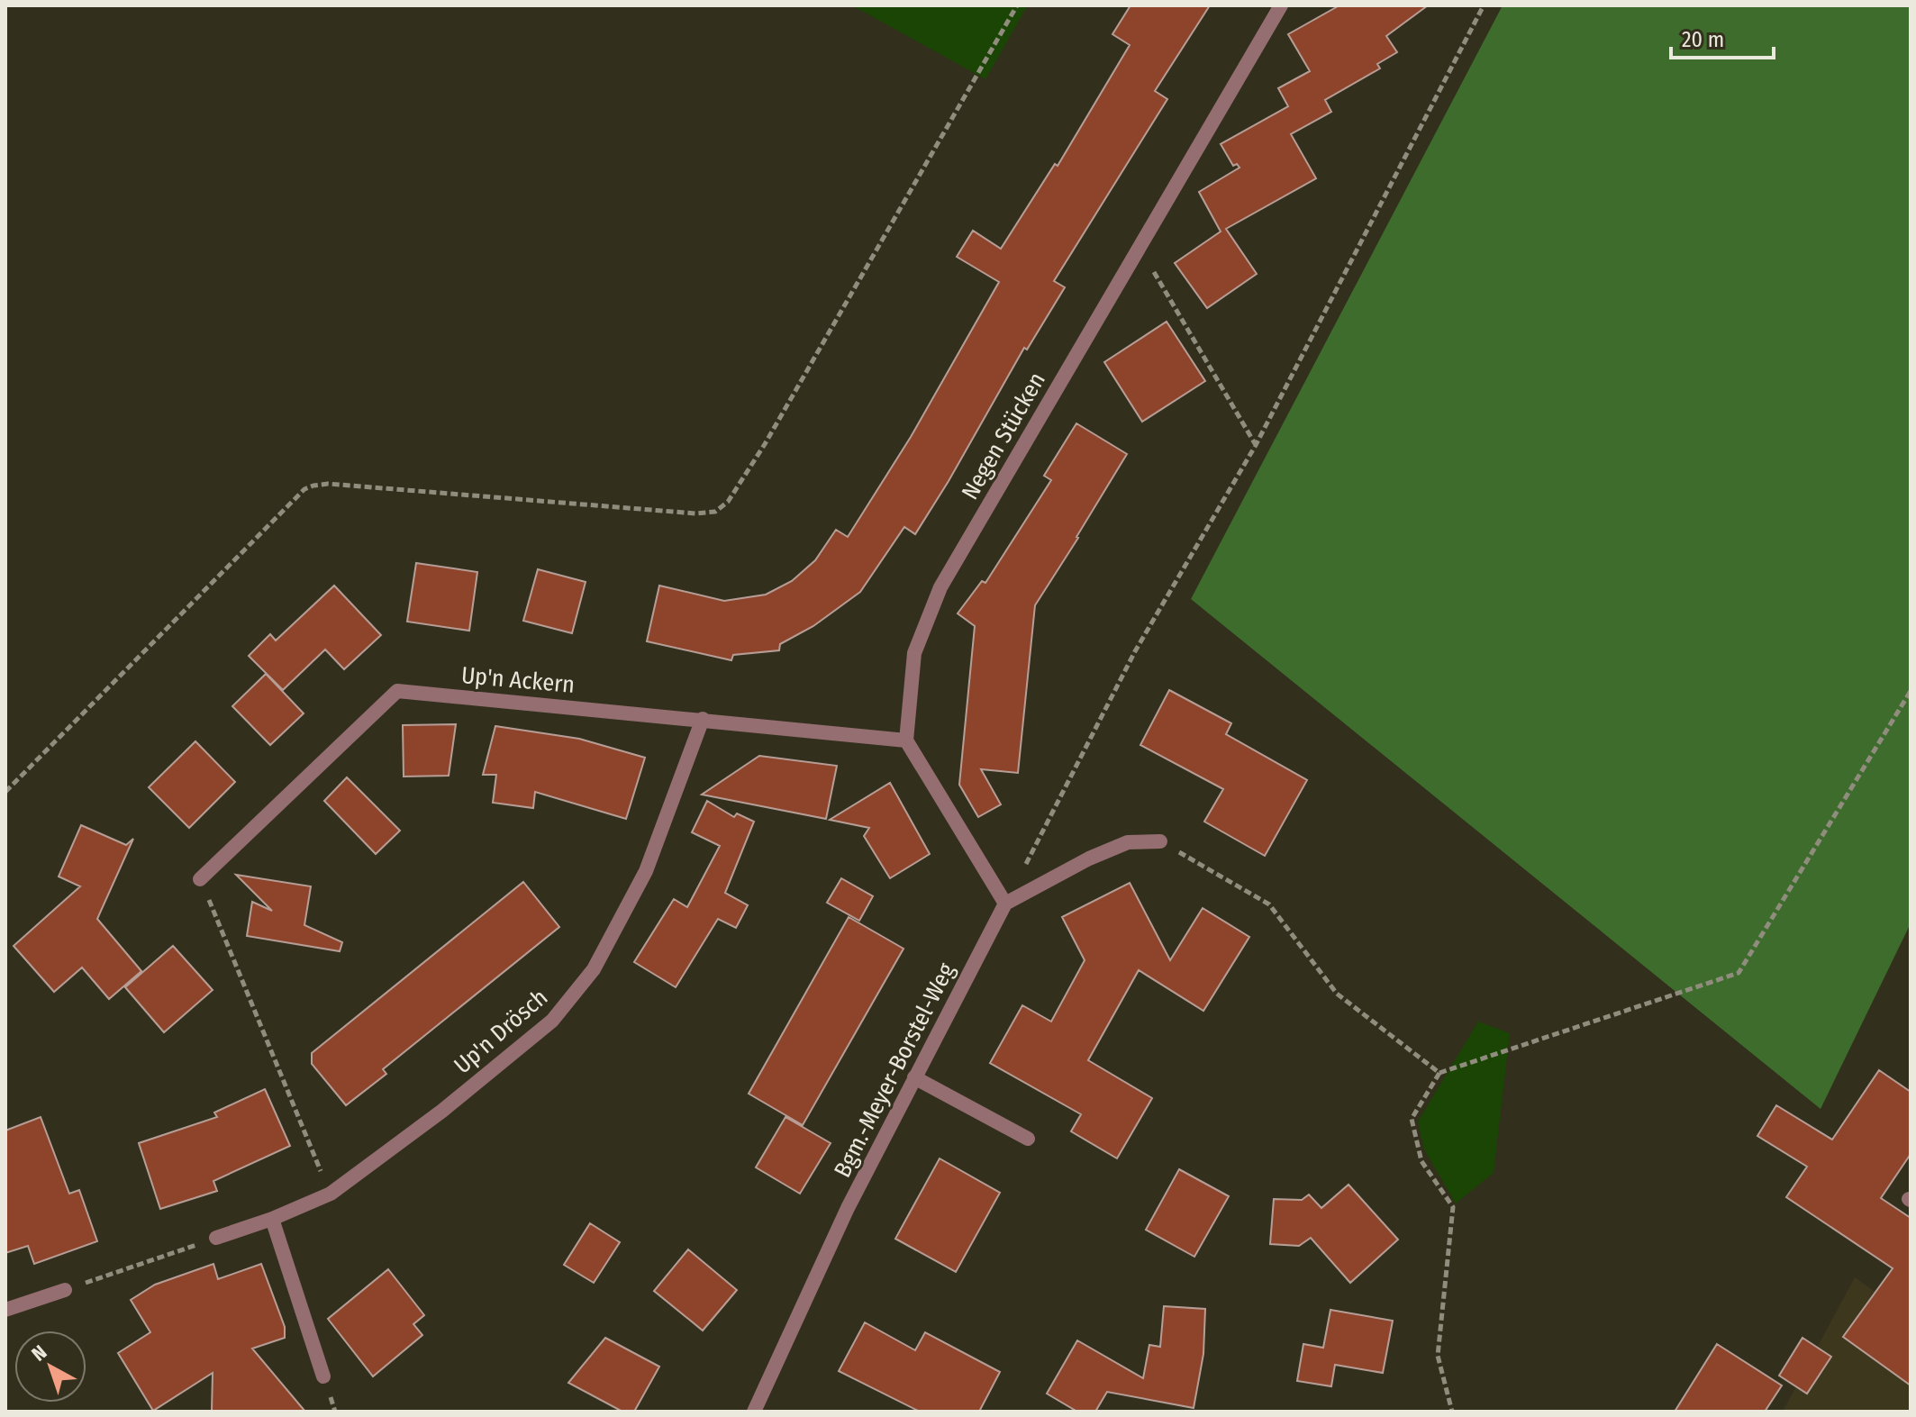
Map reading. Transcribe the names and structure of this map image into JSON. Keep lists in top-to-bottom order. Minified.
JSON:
{"streets":{"street":["Negen Stücken","Up'n Ackern","Up'n Drösch","Bgm.-Meyer-Borstel-Weg"]},"crossings":[["Negen Stücken","Up'n Ackern"],["Up'n Ackern","Up'n Drösch"]],"scale_bar":"20 m","north":"top left"}
